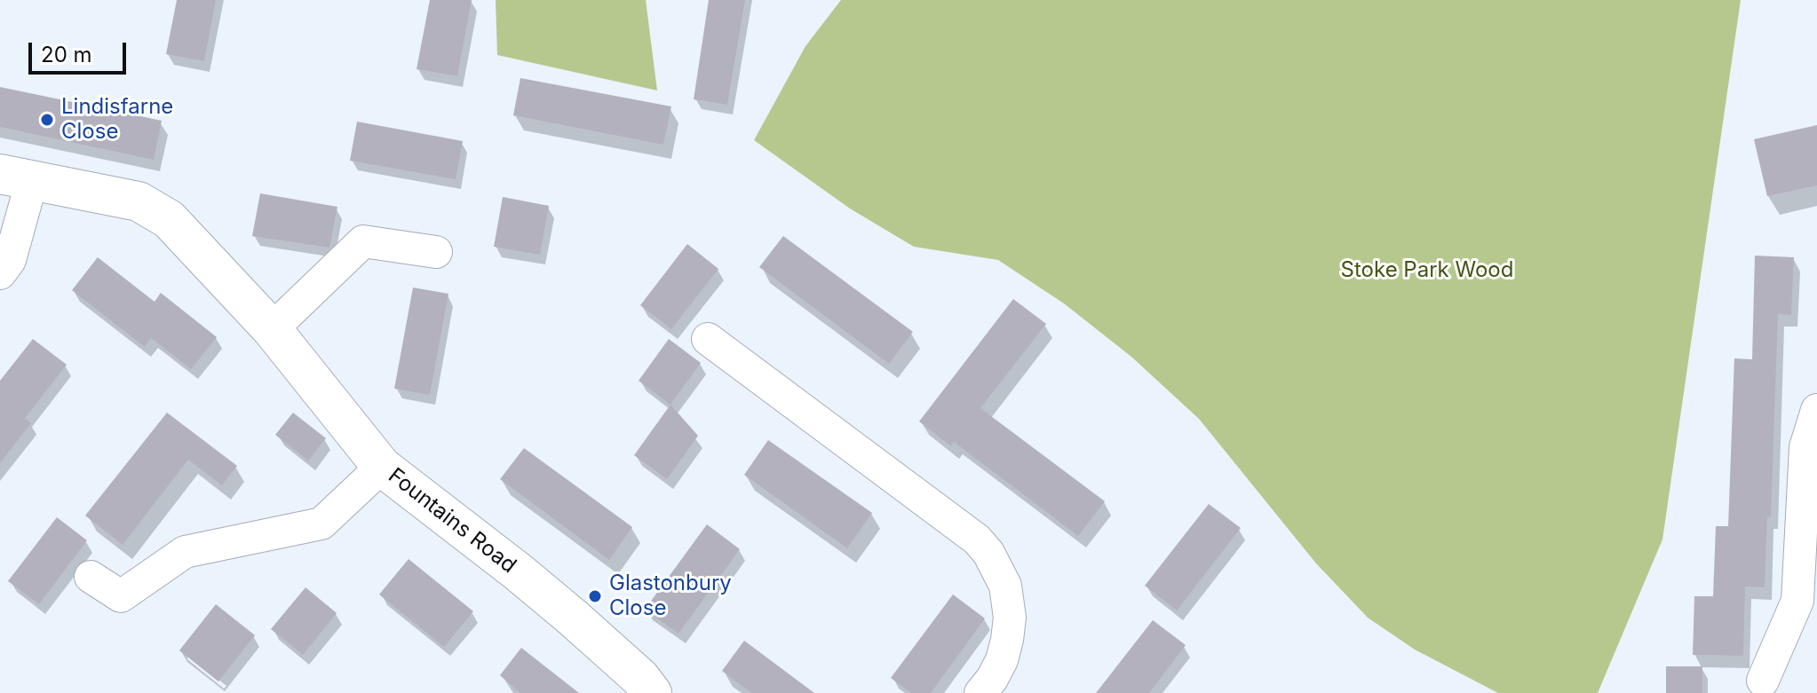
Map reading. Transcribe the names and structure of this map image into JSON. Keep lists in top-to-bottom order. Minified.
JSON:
{"streets":{"street":["Fountains Road"]},"parks":["Stoke Park Wood"],"places":["Lindisfarne Close","Glastonbury Close"],"scale_bar":"20 m"}
